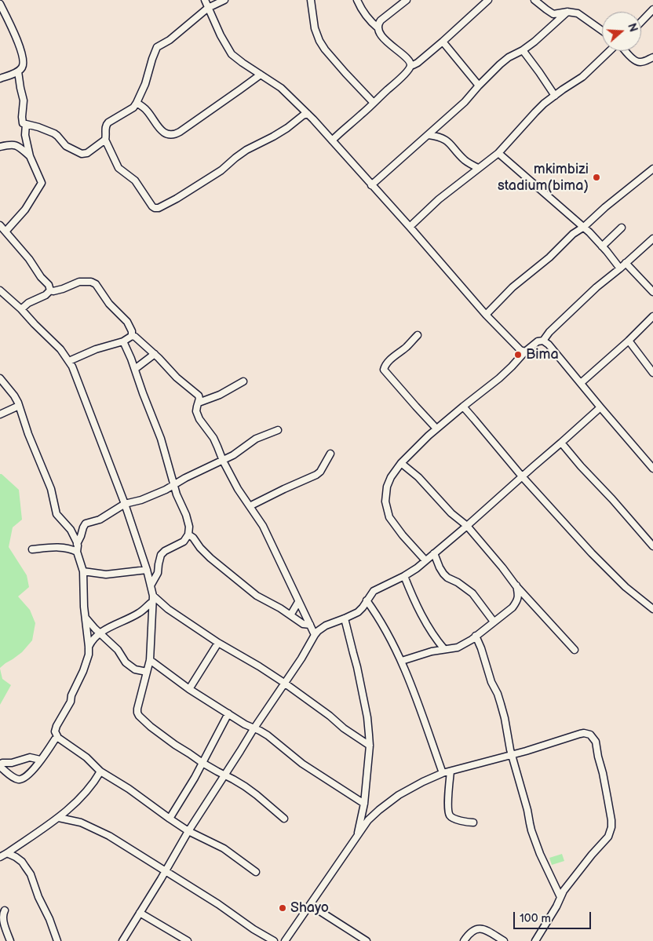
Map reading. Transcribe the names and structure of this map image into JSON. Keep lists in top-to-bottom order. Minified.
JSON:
{"places":["mkimbizi stadium(bima)","Bima","Shayo"],"scale_bar":"100 m","north":"right"}
